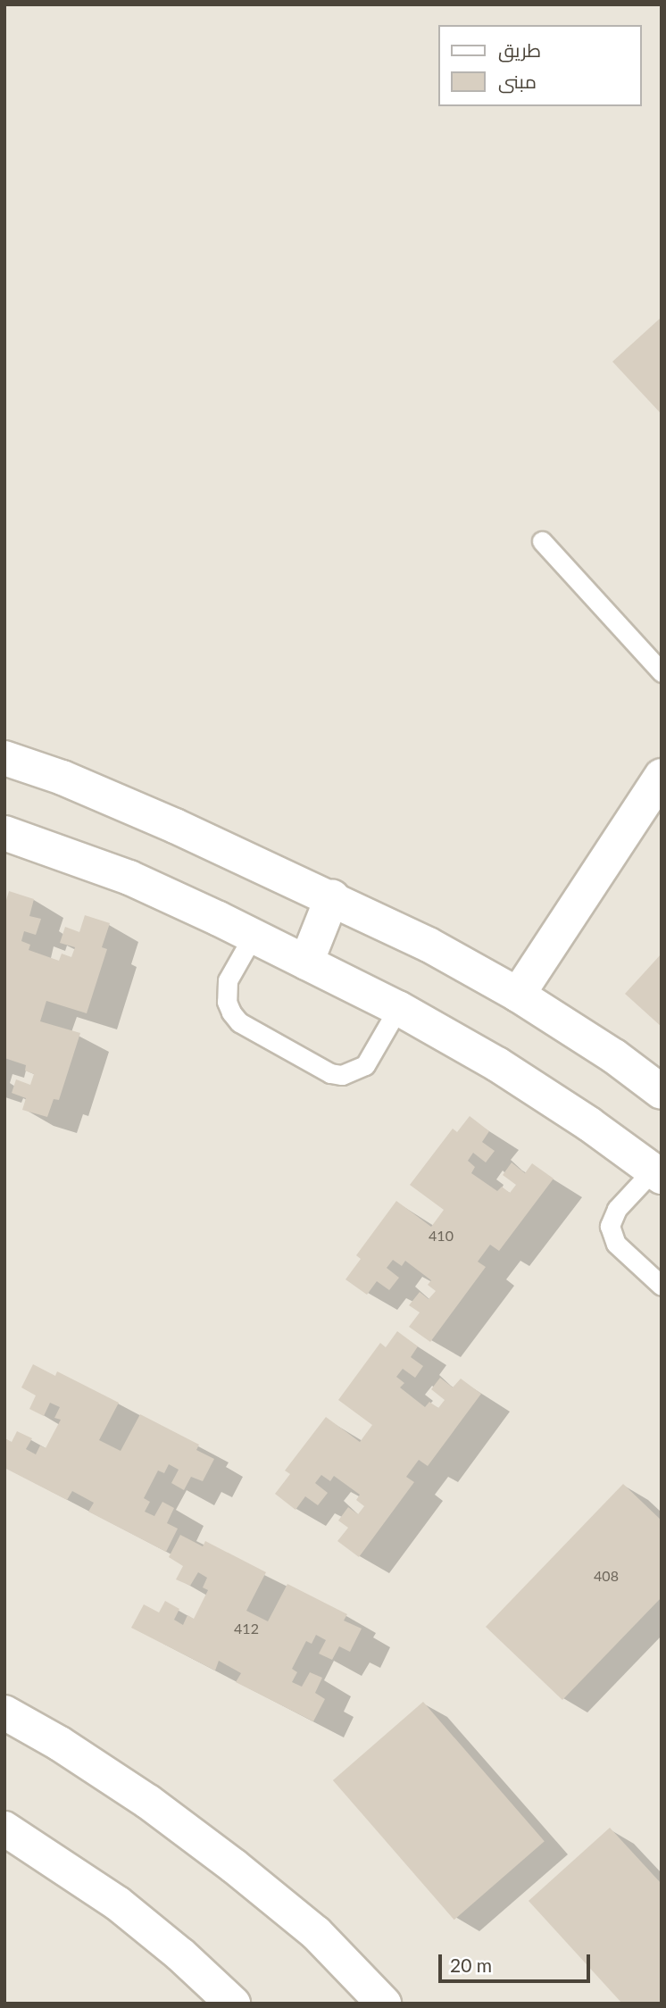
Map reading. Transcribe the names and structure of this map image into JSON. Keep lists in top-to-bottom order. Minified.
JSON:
{"house_numbers":["410","408","412"],"legend":["طريق","مبنى"],"scale_bar":"20 m"}
